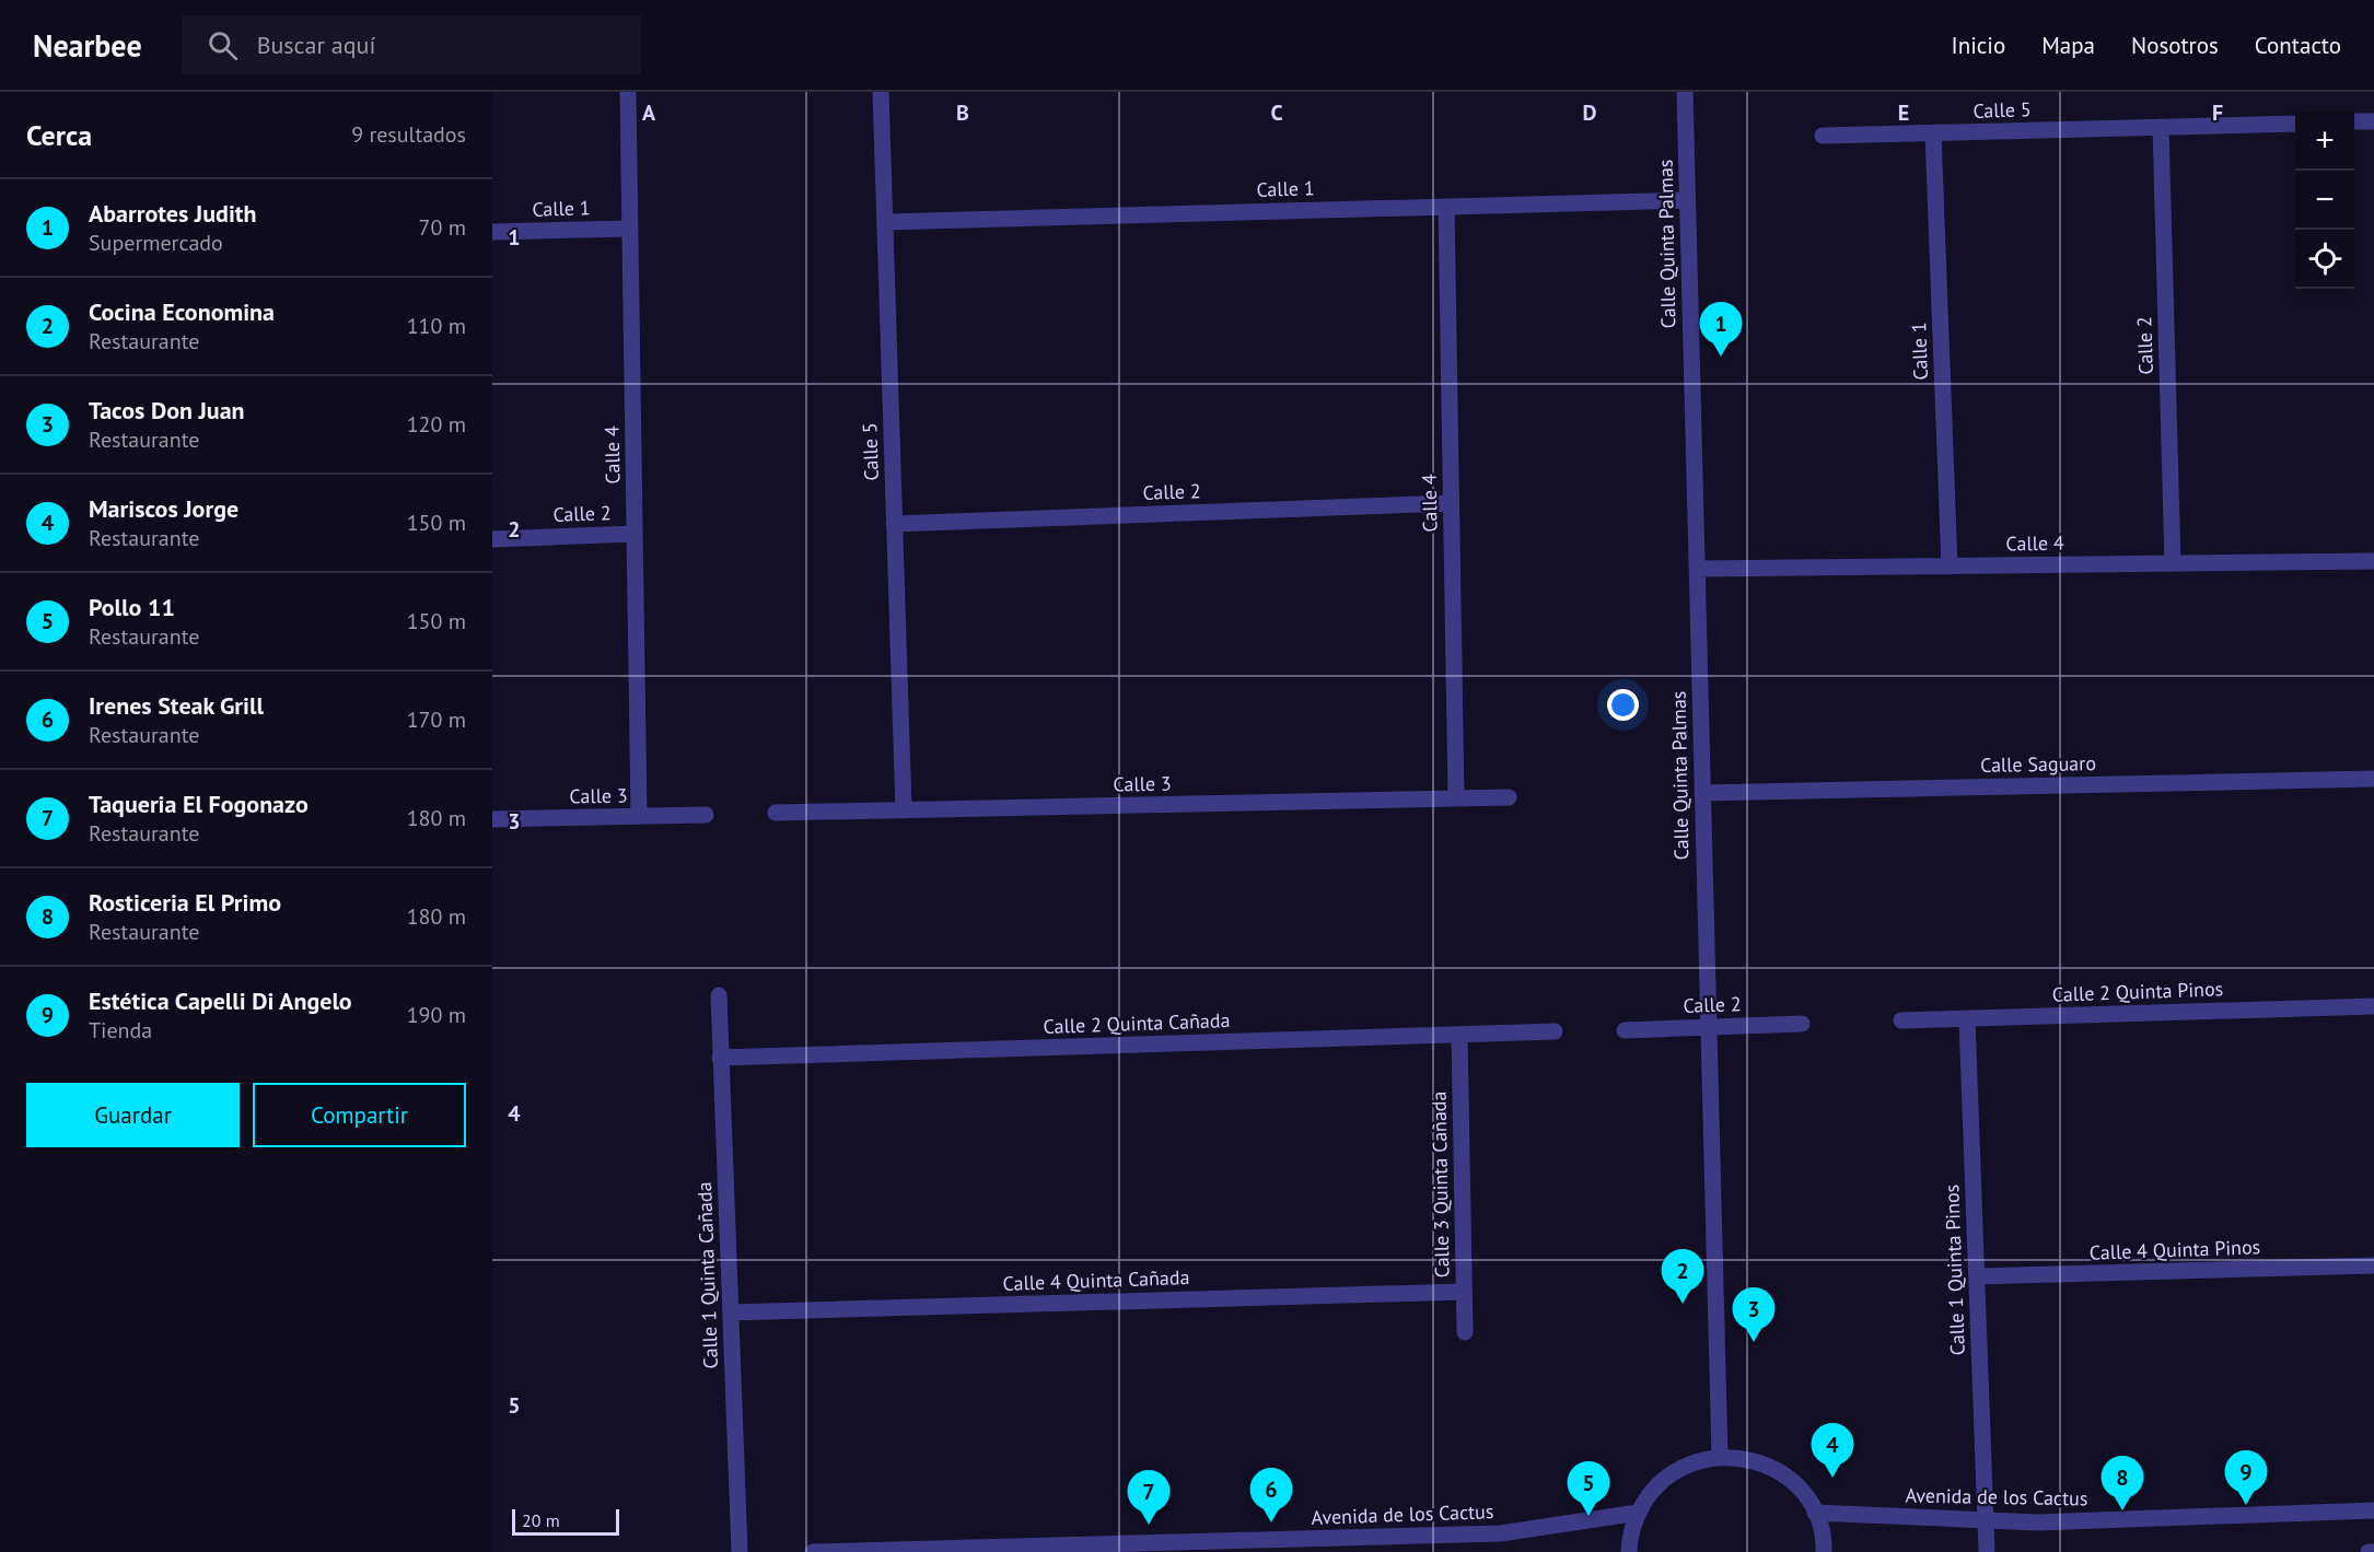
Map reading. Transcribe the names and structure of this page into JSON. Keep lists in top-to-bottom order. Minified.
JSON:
{"streets":{"street":["Calle 5","Calle 1","Calle Quinta Palmas","Calle 2","Calle 4","Calle Saguaro","Calle 3","Calle 2 Quinta Pinos","Calle 2 Quinta Cañada","Calle 3 Quinta Cañada","Calle 4 Quinta Pinos","Calle 1 Quinta Pinos","Calle 1 Quinta Cañada","Calle 4 Quinta Cañada","Avenida de los Cactus"]},"crossings":[["Calle 5","Calle 1"],["Calle 5","Calle 2"],["Calle 5","Calle 3"],["Calle 1","Calle Quinta Palmas"],["Calle 1","Calle 4"],["Calle Quinta Palmas","Calle 2"],["Calle Quinta Palmas","Calle 4"],["Calle Quinta Palmas","Calle Saguaro"],["Calle 2","Calle 4"],["Calle 4","Calle 3"],["Calle 2 Quinta Pinos","Calle 1 Quinta Pinos"],["Calle 2 Quinta Cañada","Calle 3 Quinta Cañada"],["Calle 2 Quinta Cañada","Calle 1 Quinta Cañada"],["Calle 3 Quinta Cañada","Calle 4 Quinta Cañada"],["Calle 4 Quinta Pinos","Calle 1 Quinta Pinos"],["Calle 1 Quinta Pinos","Avenida de los Cactus"],["Calle 1 Quinta Cañada","Calle 4 Quinta Cañada"]],"scale_bar":"20 m","page":{"header":"Nearbee","search":"Buscar aquí","nav":["Inicio","Mapa","Nosotros","Contacto"],"heading":["Cerca","9 resultados"],"map_buttons":["+","−"],"list":[{"mark":"1","name":"Abarrotes Judith","note":"Supermercado","value":"70 m"},{"mark":"2","name":"Cocina Economina","note":"Restaurante","value":"110 m"},{"mark":"3","name":"Tacos Don Juan","note":"Restaurante","value":"120 m"},{"mark":"4","name":"Mariscos Jorge","note":"Restaurante","value":"150 m"},{"mark":"5","name":"Pollo 11","note":"Restaurante","value":"150 m"},{"mark":"6","name":"Irenes Steak Grill","note":"Restaurante","value":"170 m"},{"mark":"7","name":"Taqueria El Fogonazo","note":"Restaurante","value":"180 m"},{"mark":"8","name":"Rosticeria El Primo","note":"Restaurante","value":"180 m"},{"mark":"9","name":"Estética Capelli Di Angelo","note":"Tienda","value":"190 m"}],"pins":["1","2","3","4","9","8","5","6","7"],"buttons":["Guardar","Compartir"],"scale":"20 m"},"grid":{"columns":["A","B","C","D","E","F"],"rows":["1","2","3","4","5"]}}
